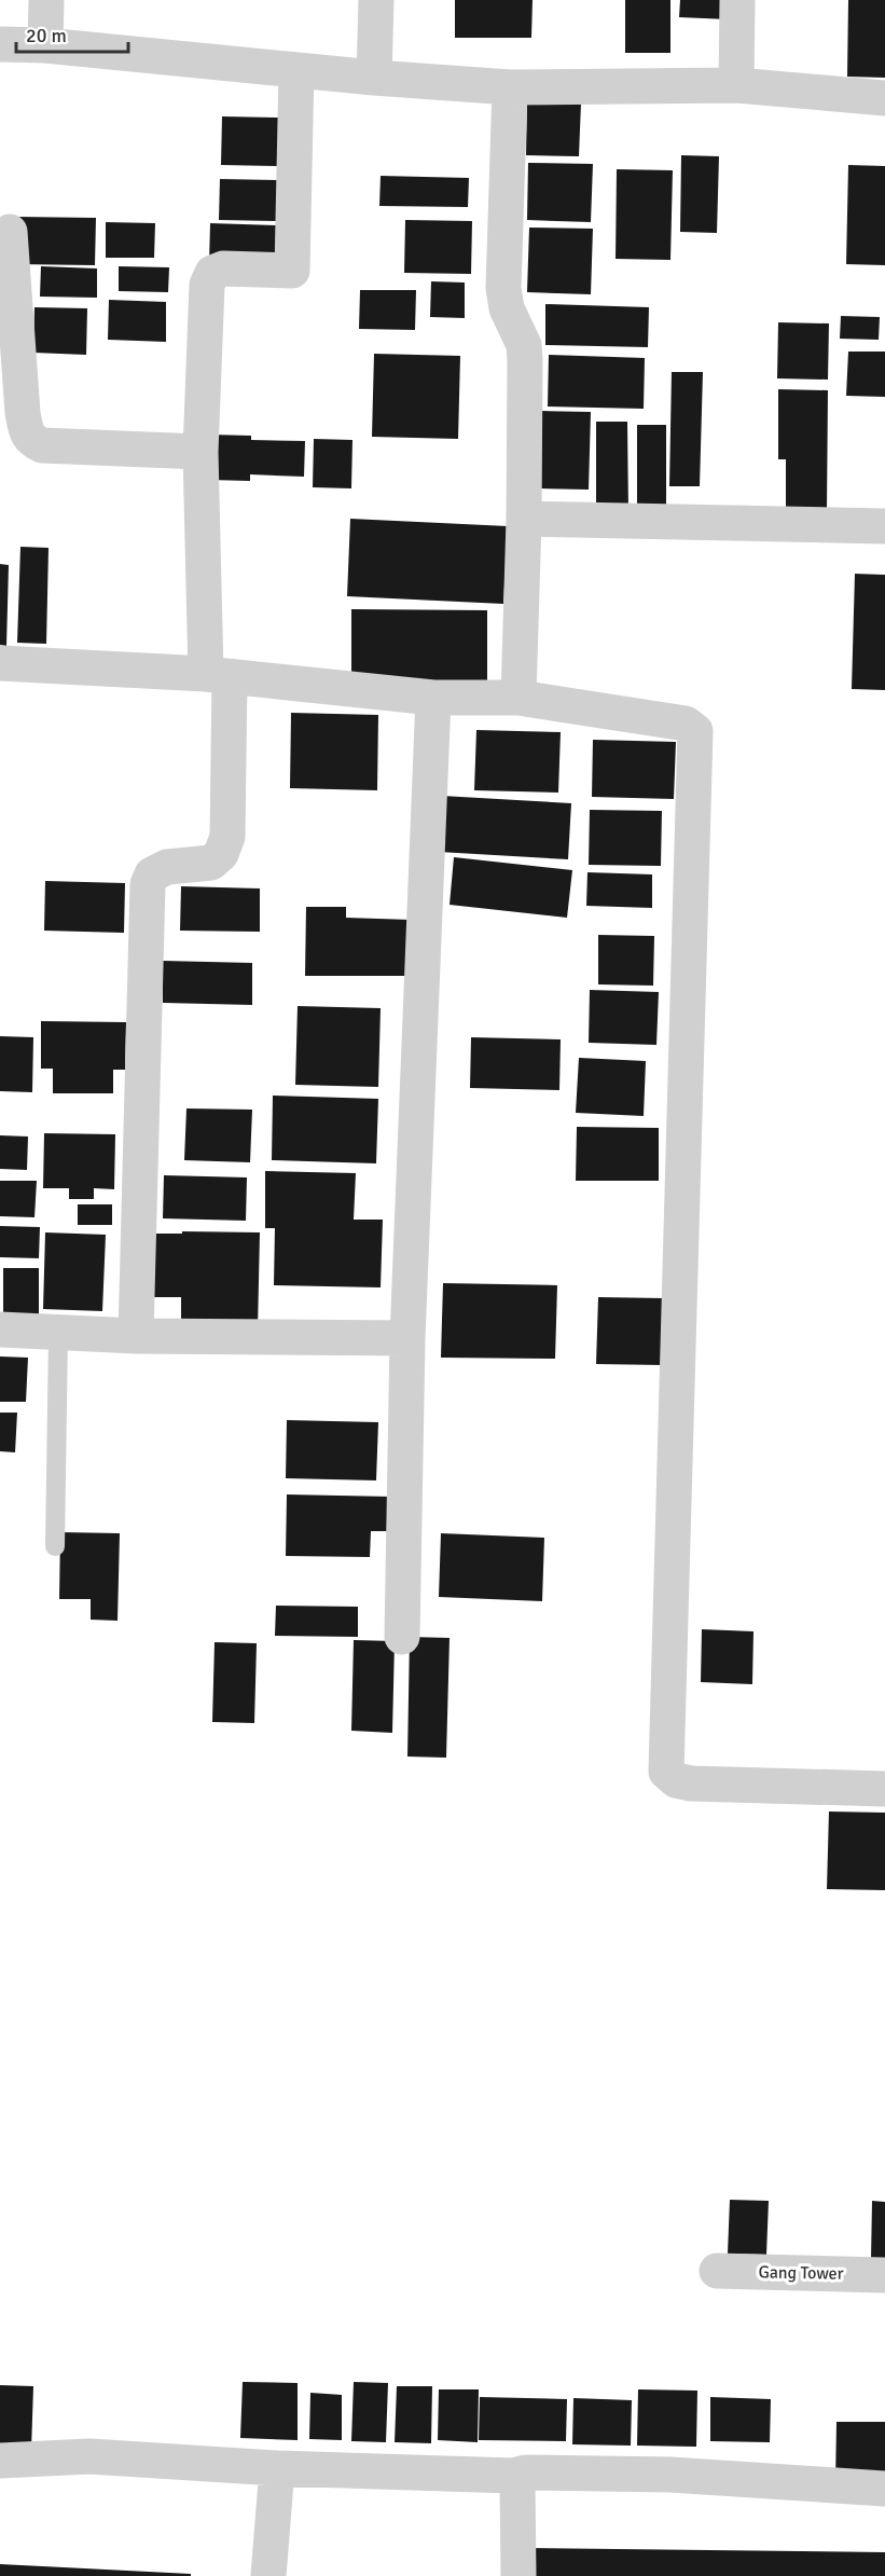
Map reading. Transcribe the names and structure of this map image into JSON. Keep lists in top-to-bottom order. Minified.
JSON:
{"streets":{"street":["Gang Tower"]},"scale_bar":"20 m"}
